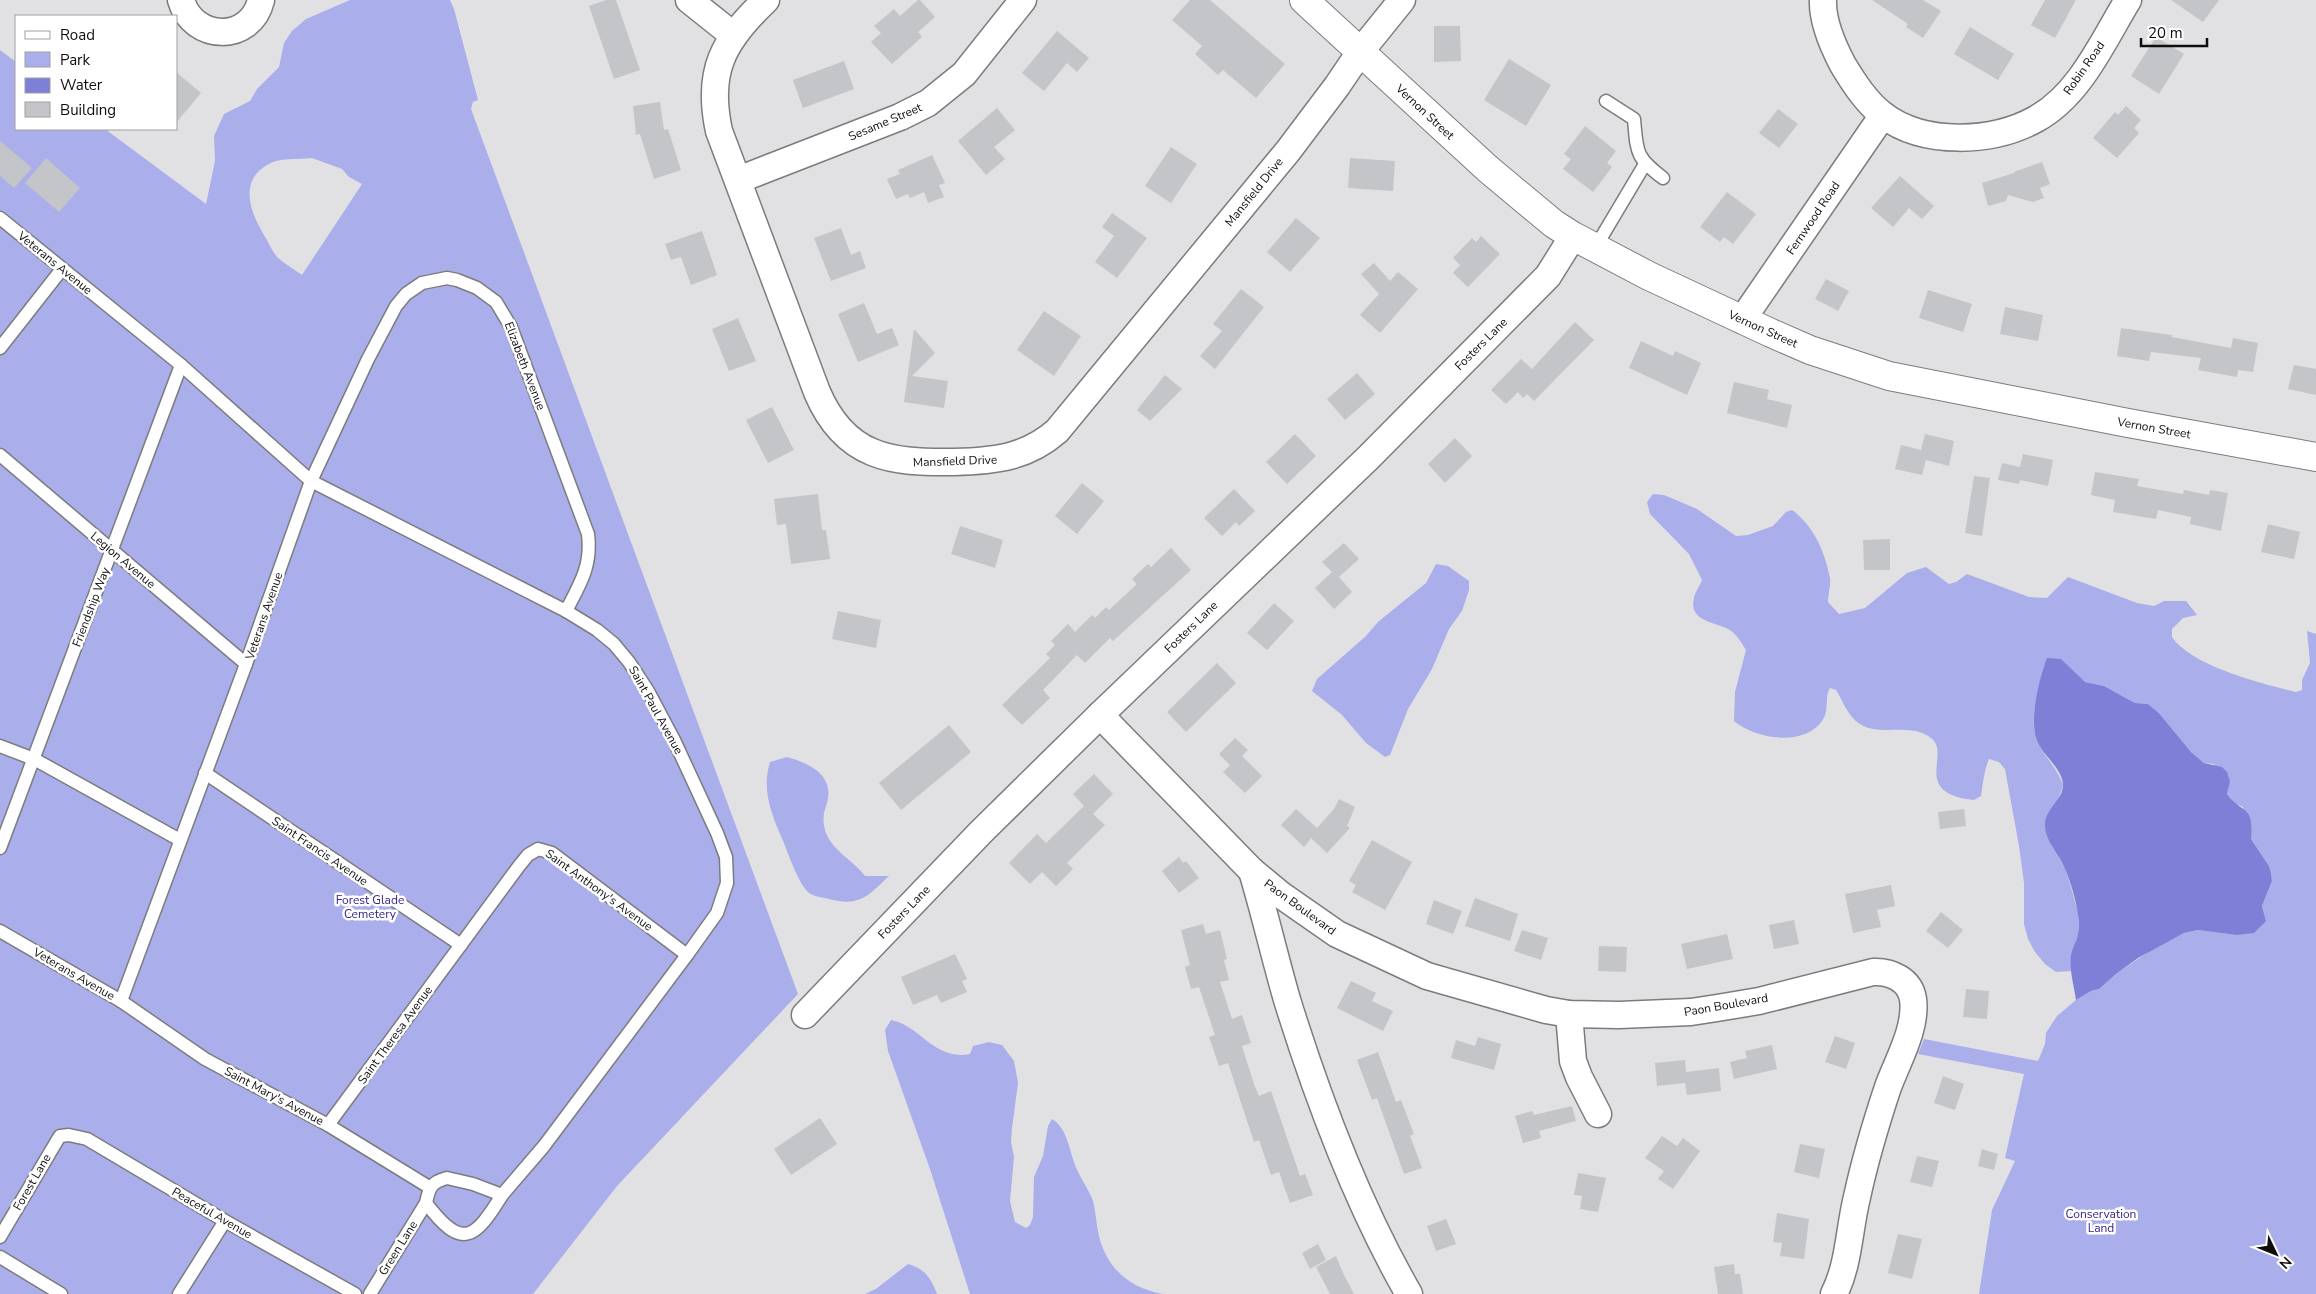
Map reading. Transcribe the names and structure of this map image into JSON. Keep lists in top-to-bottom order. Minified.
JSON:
{"streets":{"main road":["Vernon Street"],"street":["Robin Road","Sesame Street","Mansfield Drive","Fernwood Road","Fosters Lane","Paon Boulevard"],"lane":["Veterans Avenue","Elizabeth Avenue","Legion Avenue","Friendship Way","Saint Paul Avenue","Saint Francis Avenue","Saint Anthony's Avenue","Saint Theresa Avenue","Saint Mary's Avenue","Forest Lane","Peaceful Avenue","Green Lane"]},"crossings":[["Robin Road","Fernwood Road"],["Vernon Street","Mansfield Drive"],["Vernon Street","Fernwood Road"],["Vernon Street","Fosters Lane"],["Sesame Street","Mansfield Drive"],["Veterans Avenue","Elizabeth Avenue"],["Veterans Avenue","Legion Avenue"],["Veterans Avenue","Friendship Way"],["Veterans Avenue","Saint Paul Avenue"],["Veterans Avenue","Saint Francis Avenue"],["Veterans Avenue","Saint Mary's Avenue"],["Fosters Lane","Paon Boulevard"],["Elizabeth Avenue","Saint Paul Avenue"],["Legion Avenue","Friendship Way"],["Saint Paul Avenue","Saint Anthony's Avenue"],["Saint Francis Avenue","Saint Anthony's Avenue"],["Saint Francis Avenue","Saint Theresa Avenue"],["Saint Anthony's Avenue","Saint Theresa Avenue"],["Saint Theresa Avenue","Saint Mary's Avenue"],["Forest Lane","Peaceful Avenue"]],"parks":["Forest Glade Cemetery","Conservation Land"],"legend":["Road","Park","Water","Building"],"scale_bar":"20 m","north":"bottom right"}
